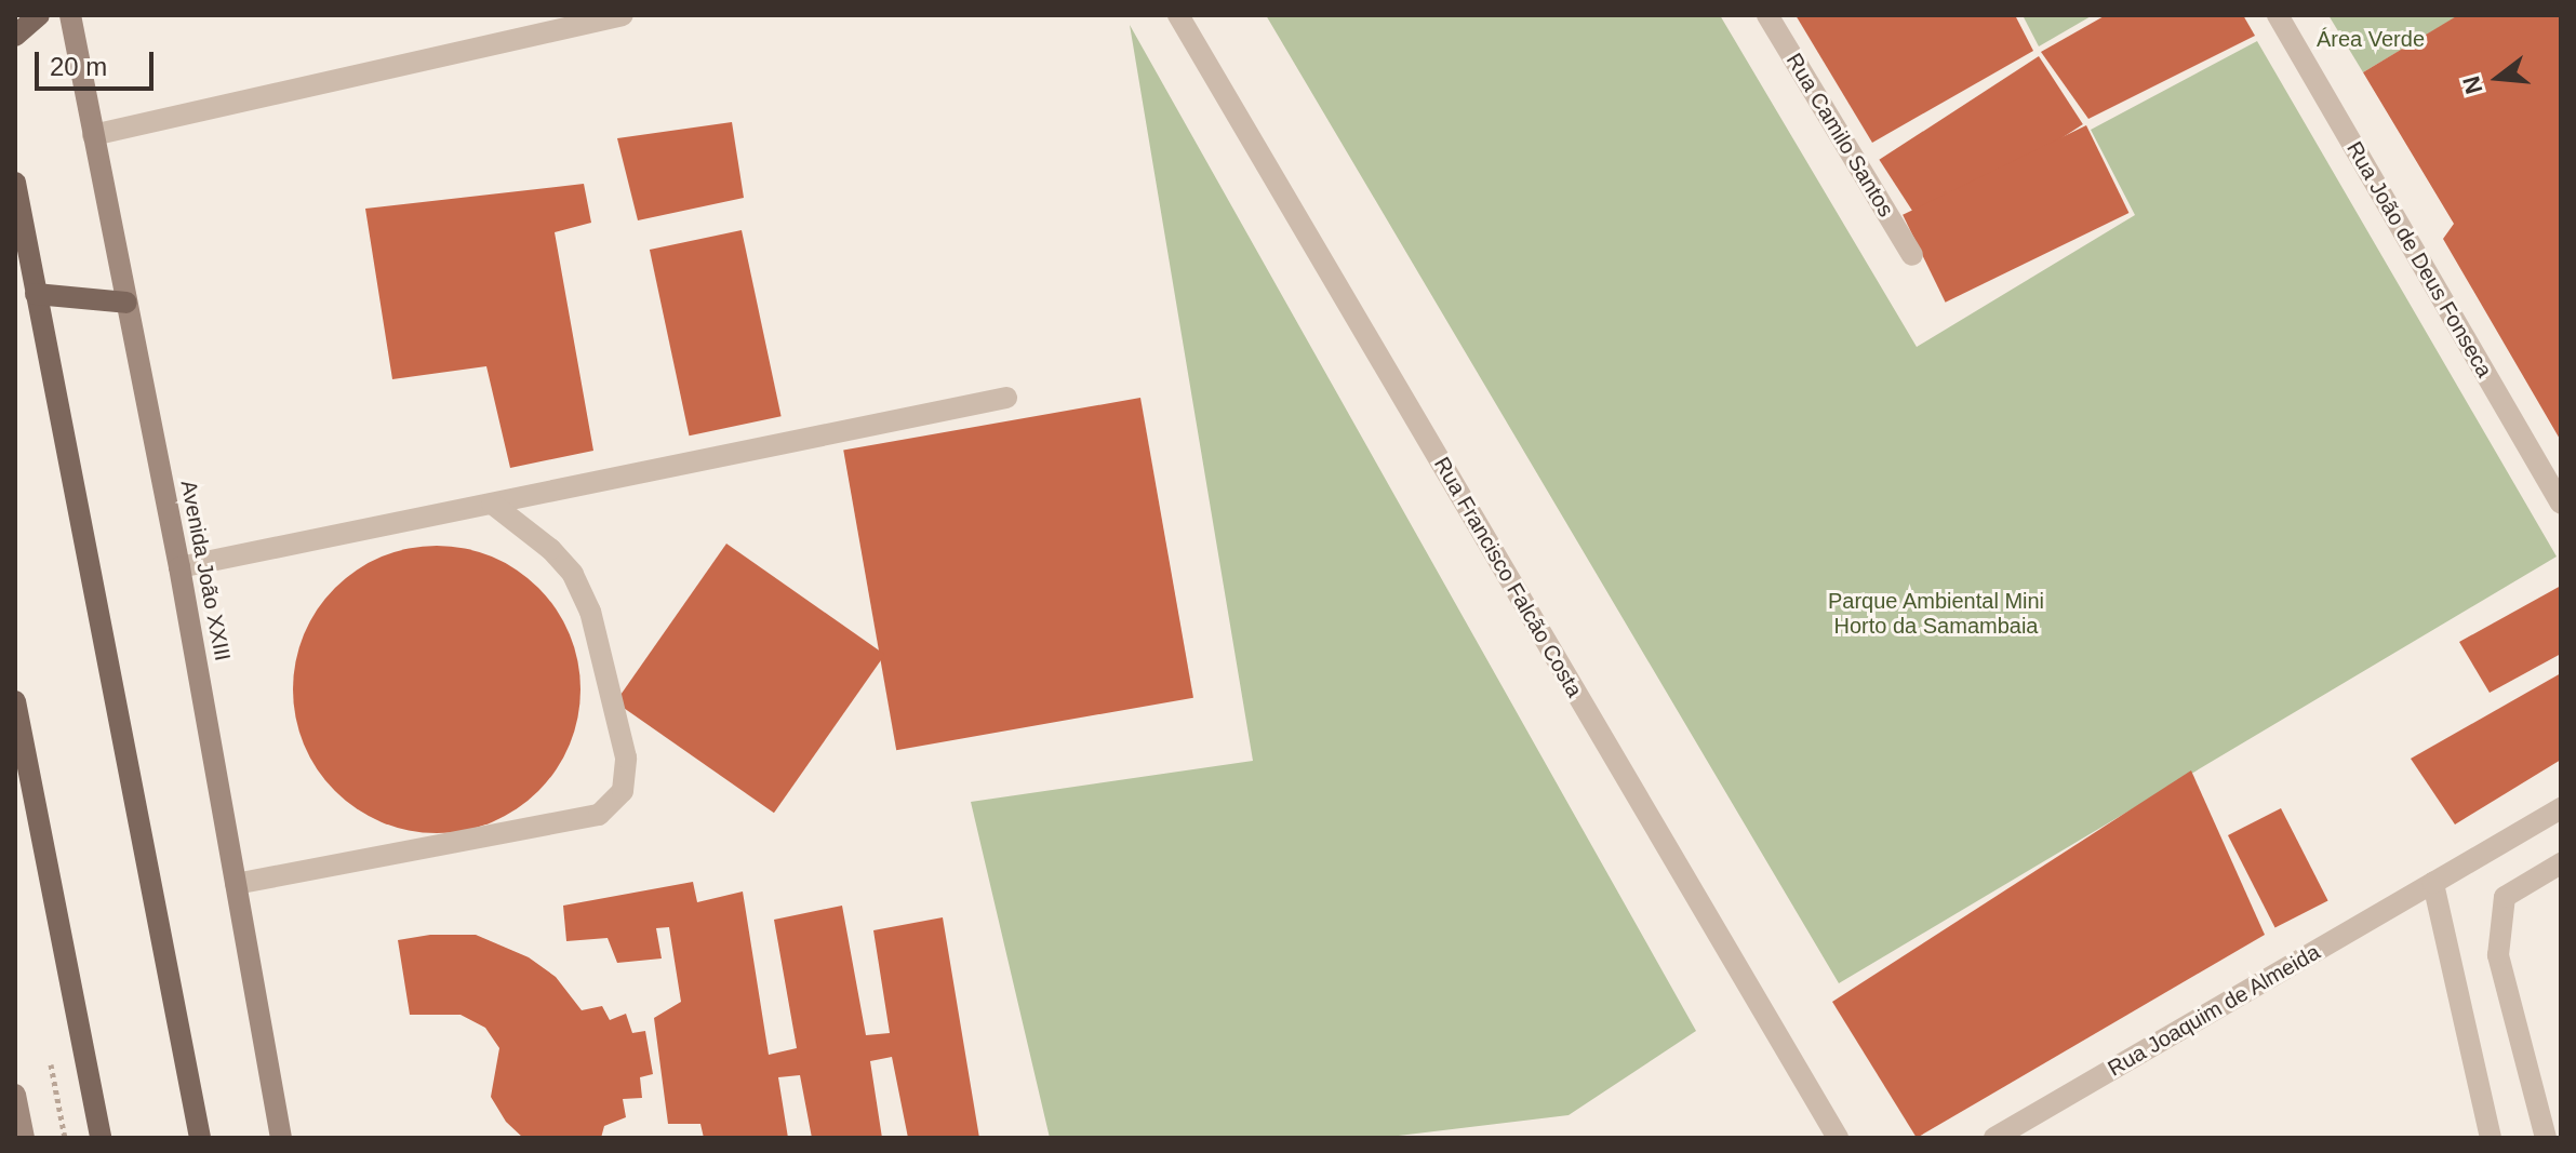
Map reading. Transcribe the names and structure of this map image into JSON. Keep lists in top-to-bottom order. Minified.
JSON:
{"streets":{"street":["Rua Camilo Santos","Rua João de Deus Fonseca","Avenida João XXIII","Rua Francisco Falcão Costa","Rua Joaquim de Almeida"]},"parks":["Área Verde","Parque Ambiental Mini Horto da Samambaia"],"scale_bar":"20 m","north":"left"}
